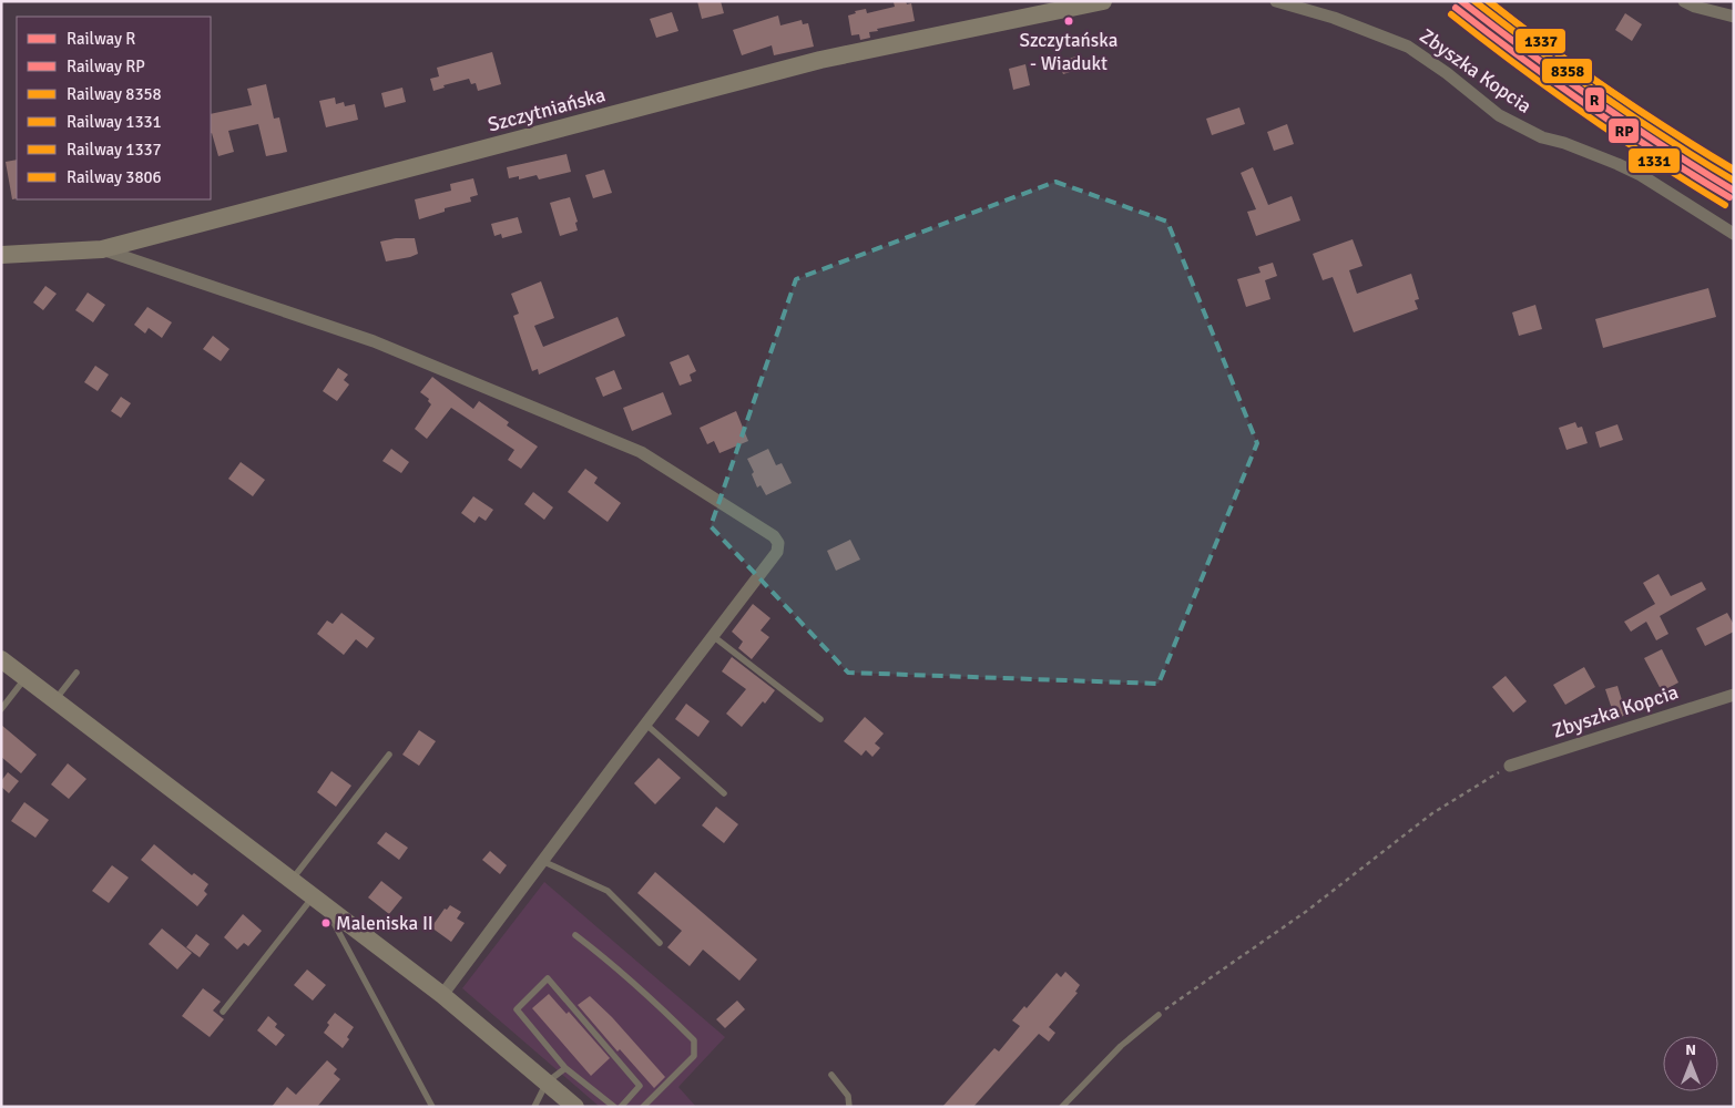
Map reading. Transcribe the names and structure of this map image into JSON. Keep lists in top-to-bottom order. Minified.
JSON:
{"streets":{"street":["Zbyszka Kopcia","Szczytniańska"]},"places":["Szczytańska - Wiadukt","Maleniska II"],"lines":["rail line R","rail line 8358","rail line 1337","rail line 3806","rail line RP","rail line 1331"],"legend":["Railway R","Railway RP","Railway 8358","Railway 1331","Railway 1337","Railway 3806"],"north":"top"}
